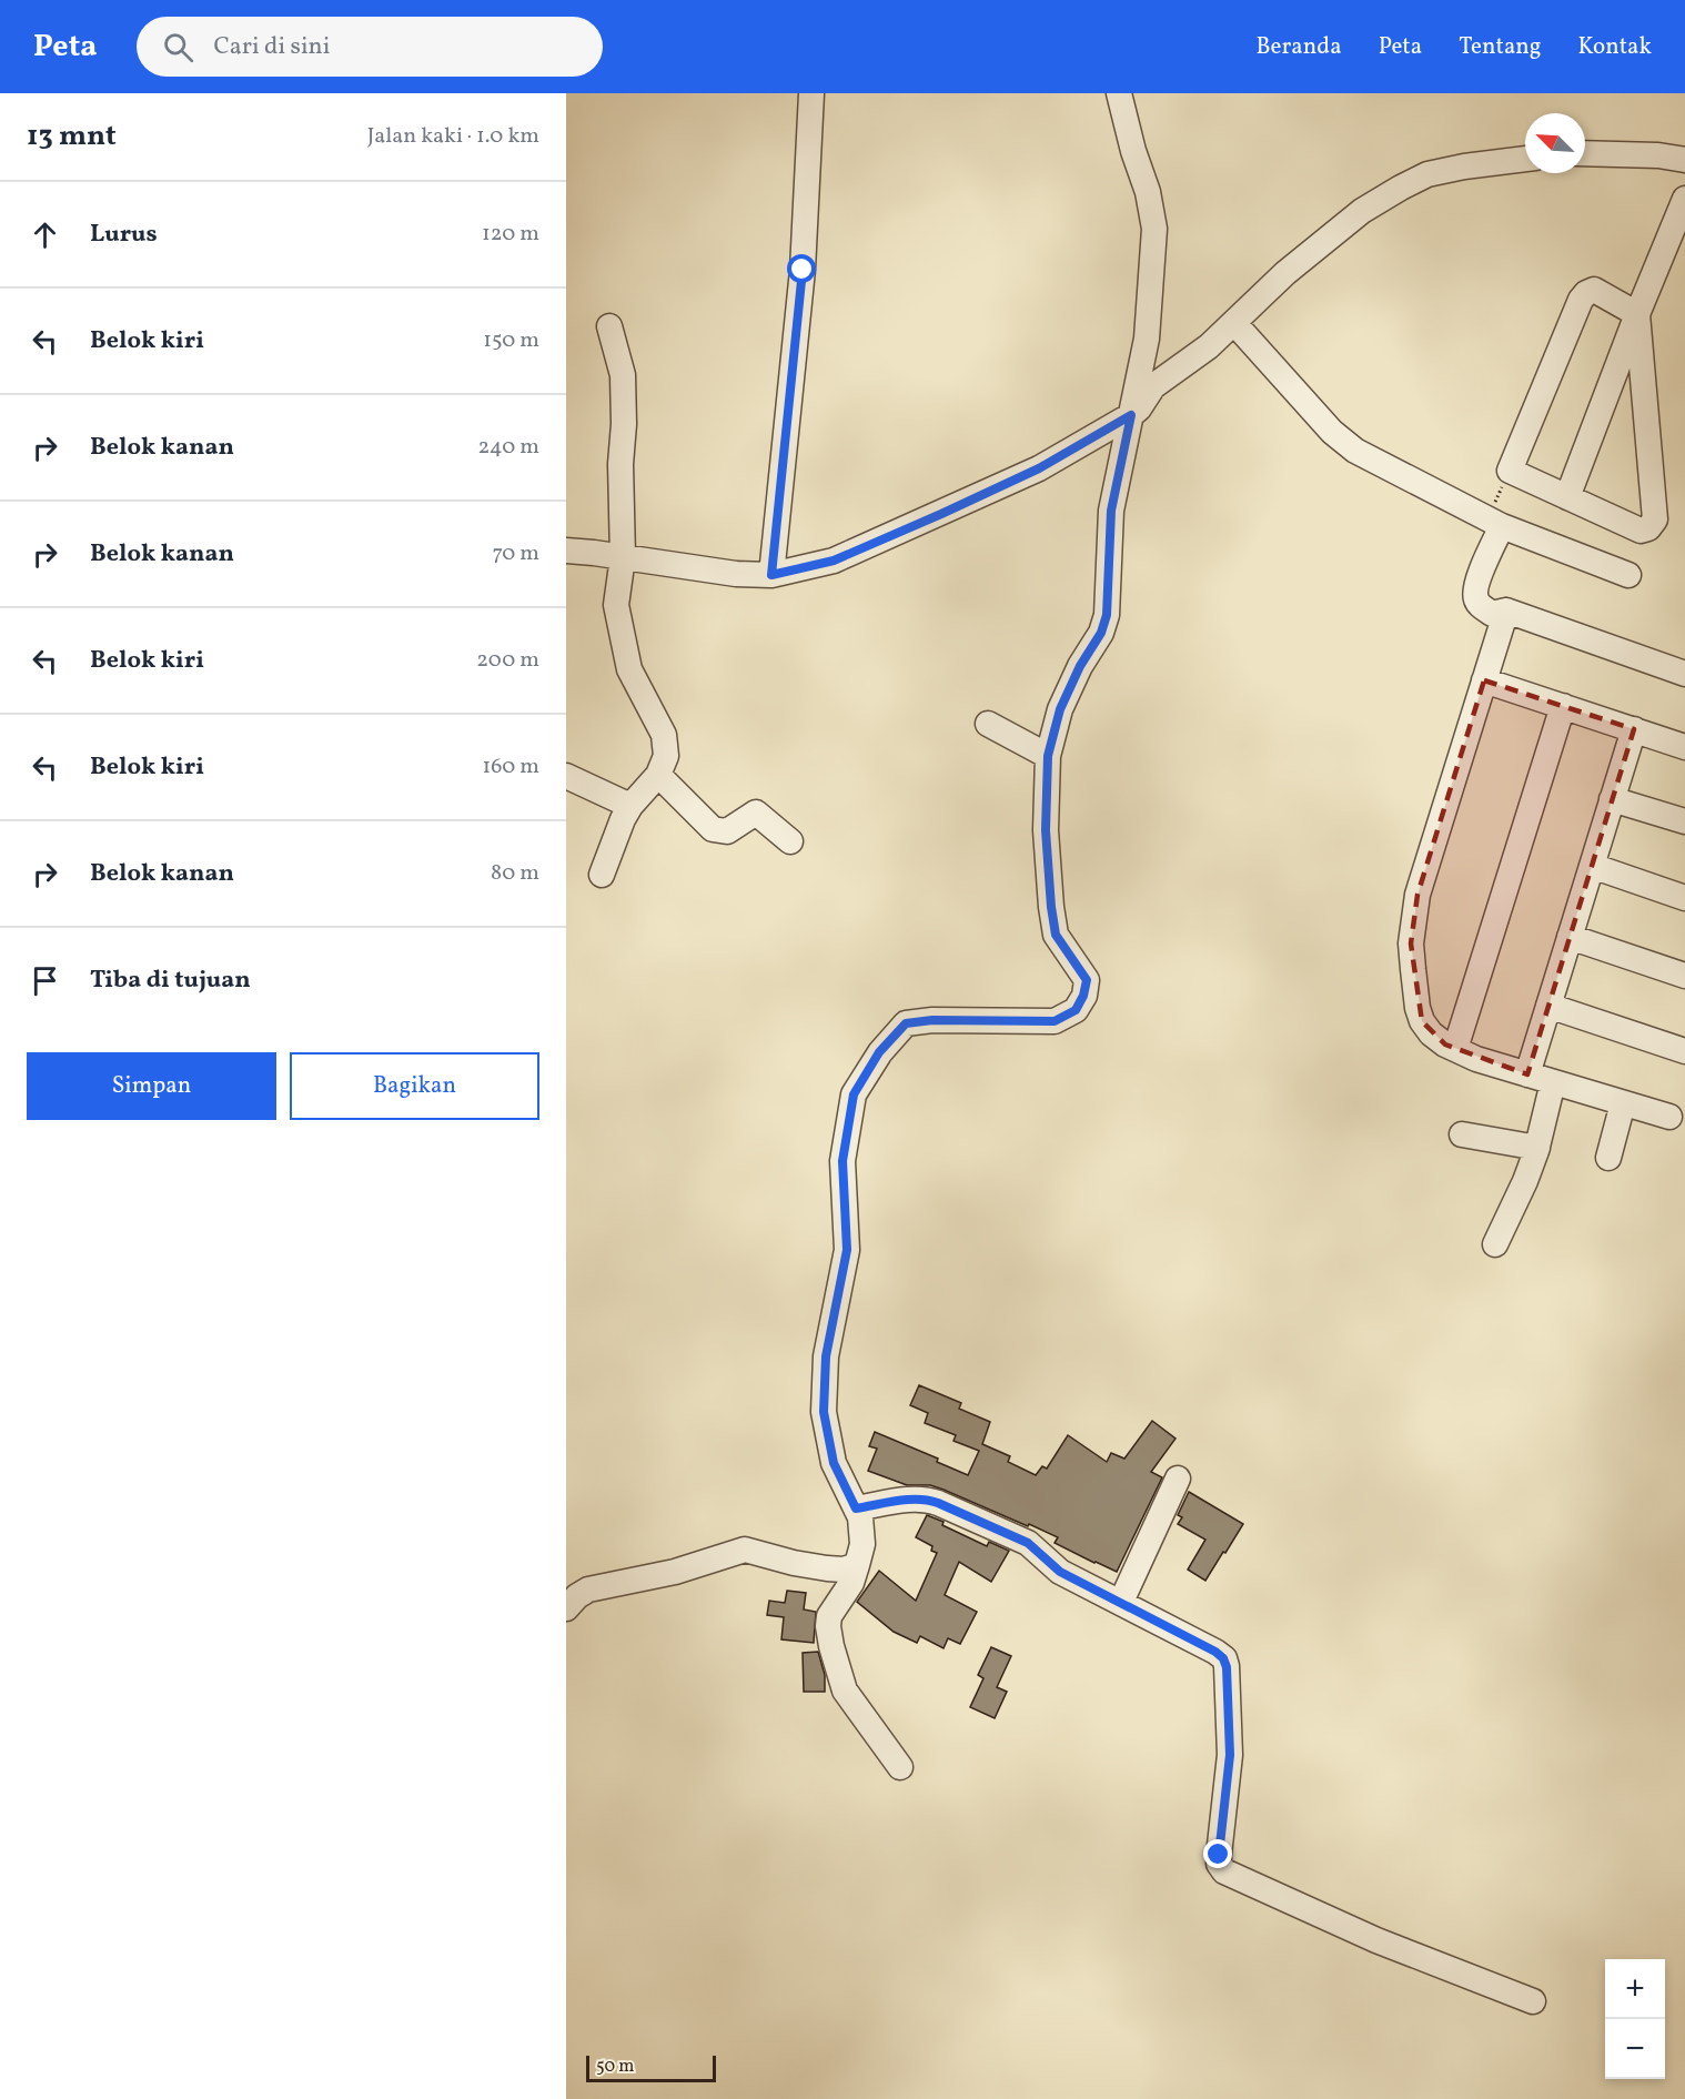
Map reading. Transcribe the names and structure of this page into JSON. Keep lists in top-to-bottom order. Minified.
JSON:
{"scale_bar":"50 m","north":"top left","page":{"header":"Peta","search":"Cari di sini","nav":["Beranda","Peta","Tentang","Kontak"],"heading":["13 mnt","Jalan kaki · 1.0 km"],"list":[["Lurus","120 m"],["Belok kiri","150 m"],["Belok kanan","240 m"],["Belok kanan","70 m"],["Belok kiri","200 m"],["Belok kiri","160 m"],["Belok kanan","80 m"],"Tiba di tujuan"],"buttons":["Simpan","Bagikan"],"map_buttons":["+","−"],"scale":"50 m"}}
